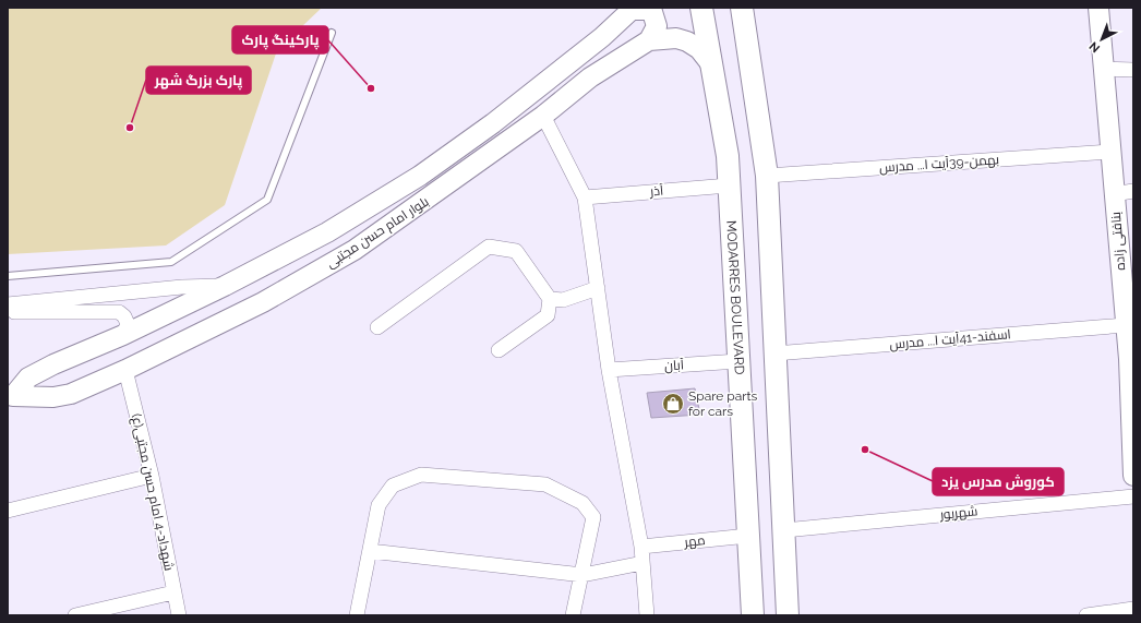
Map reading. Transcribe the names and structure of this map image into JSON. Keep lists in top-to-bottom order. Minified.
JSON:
{"streets":{"main road":["بلوار امام حسن مجتبی","بنافتی زاده","MODARRES BOULEVARD"],"street":["بهمن-39آیت ا... مدرس","آذر","اسفند-41آیت ا... مدرس","آبان","شهداد-4 امام حسن مجتبی(ع)","شهریور","مهر"]},"crossings":[["بهمن-39آیت ا... مدرس","بنافتی زاده"],["آذر","MODARRES BOULEVARD"],["بلوار امام حسن مجتبی","شهداد-4 امام حسن مجتبی(ع)"],["بنافتی زاده","اسفند-41آیت ا... مدرس"],["MODARRES BOULEVARD","آبان"],["MODARRES BOULEVARD","مهر"]],"places":{"other":["پارکینگ پارک","پارک بزرگ شهر","کوروش مدرس یزد"],"shop":["Spare parts for cars"]},"north":"bottom left"}
